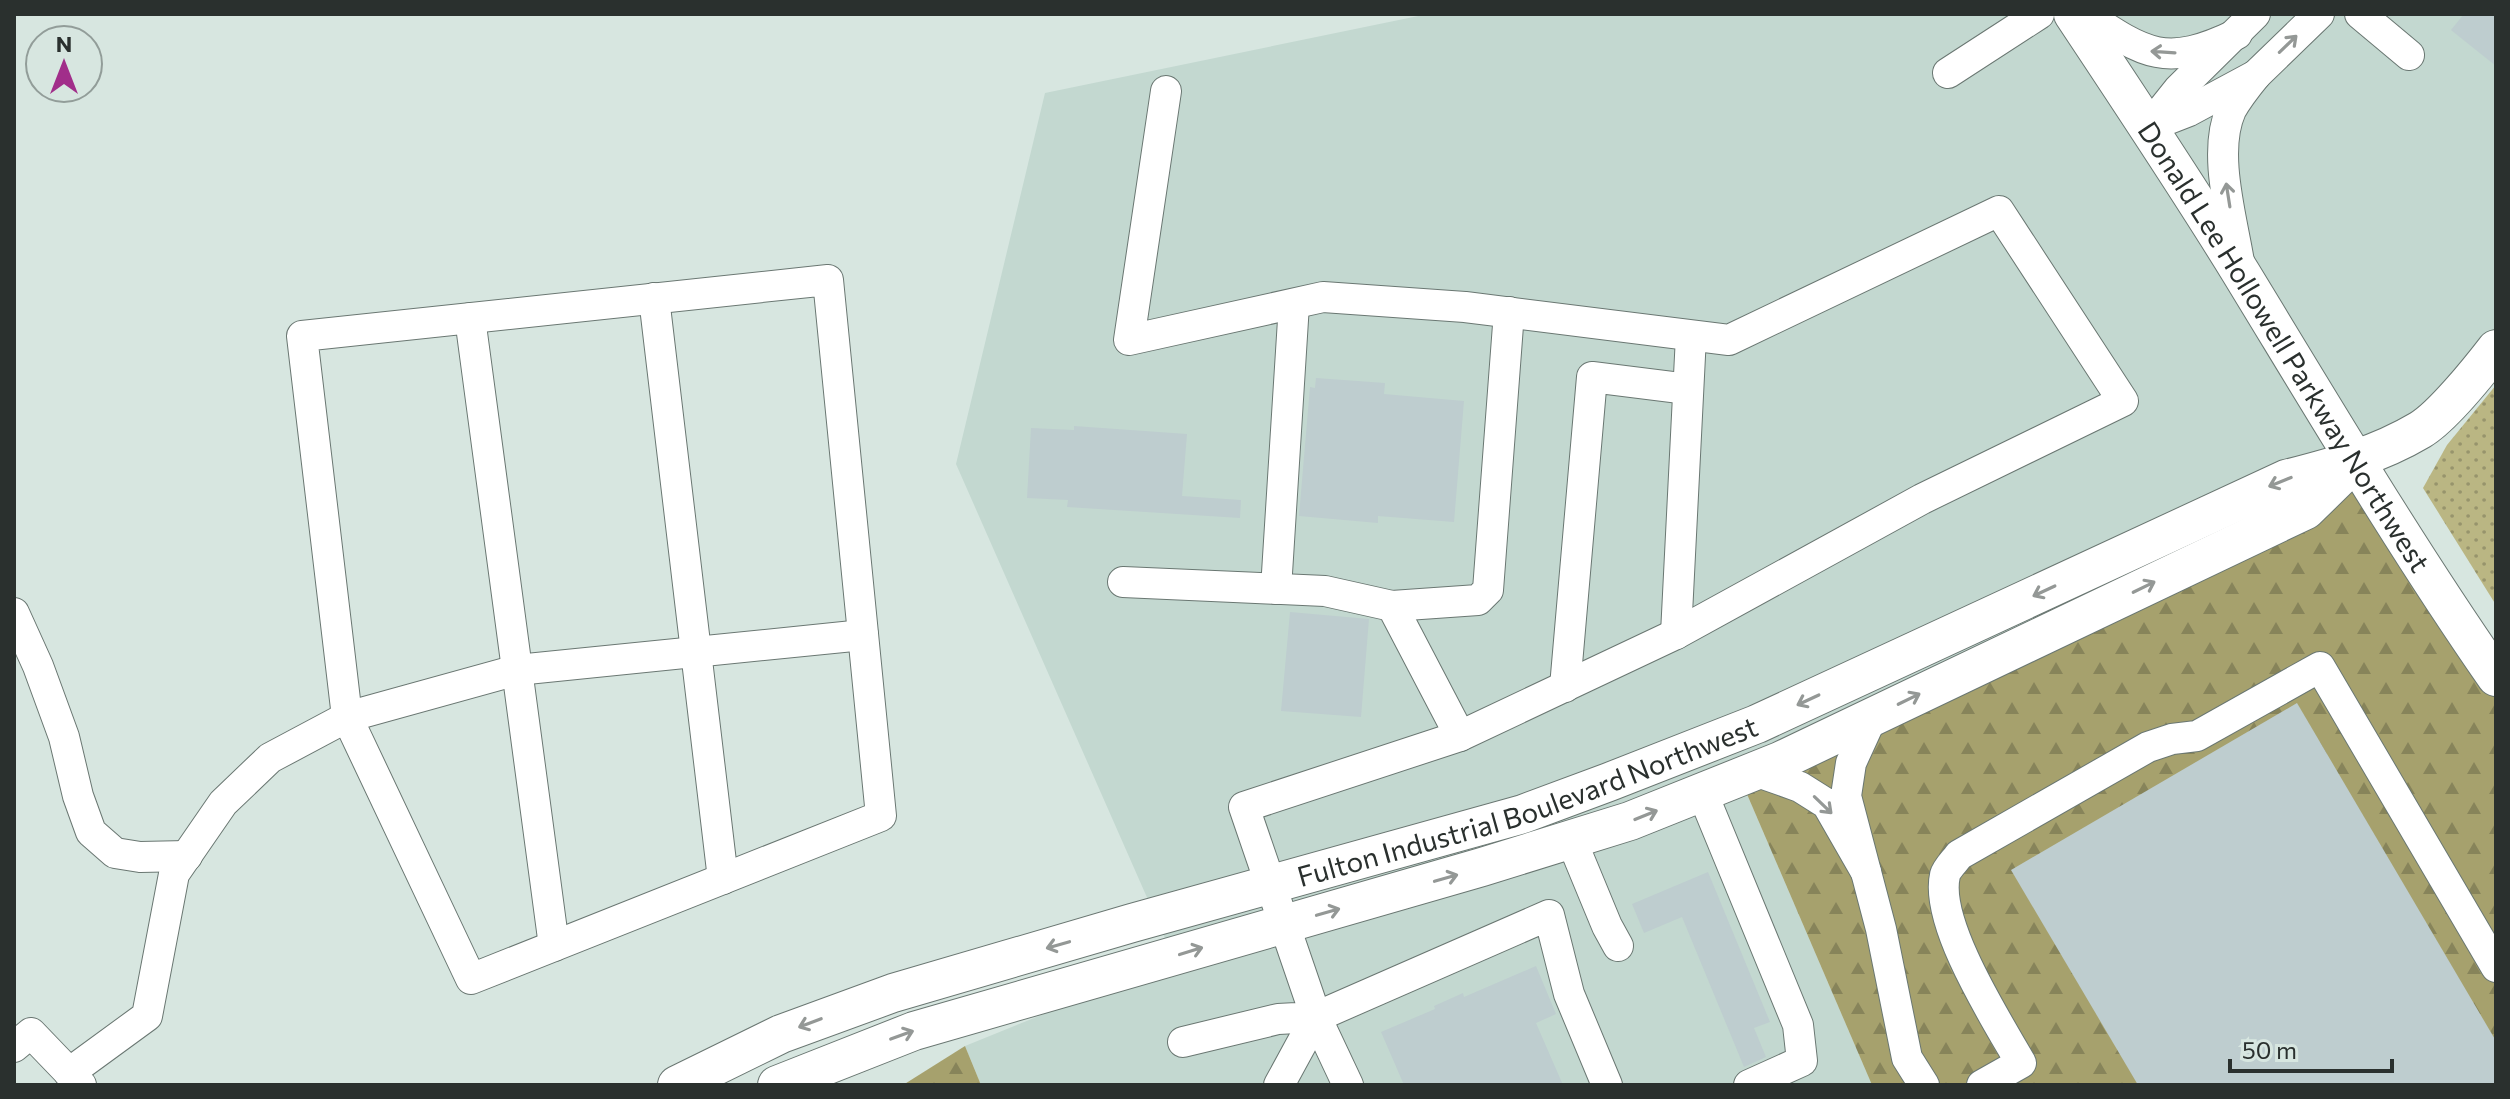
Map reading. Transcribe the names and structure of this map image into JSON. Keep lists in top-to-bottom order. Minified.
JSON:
{"streets":{"main road":["Donald Lee Hollowell Parkway Northwest","Fulton Industrial Boulevard Northwest"]},"crossings":[["Donald Lee Hollowell Parkway Northwest","Fulton Industrial Boulevard Northwest"]],"scale_bar":"50 m","north":"top"}
